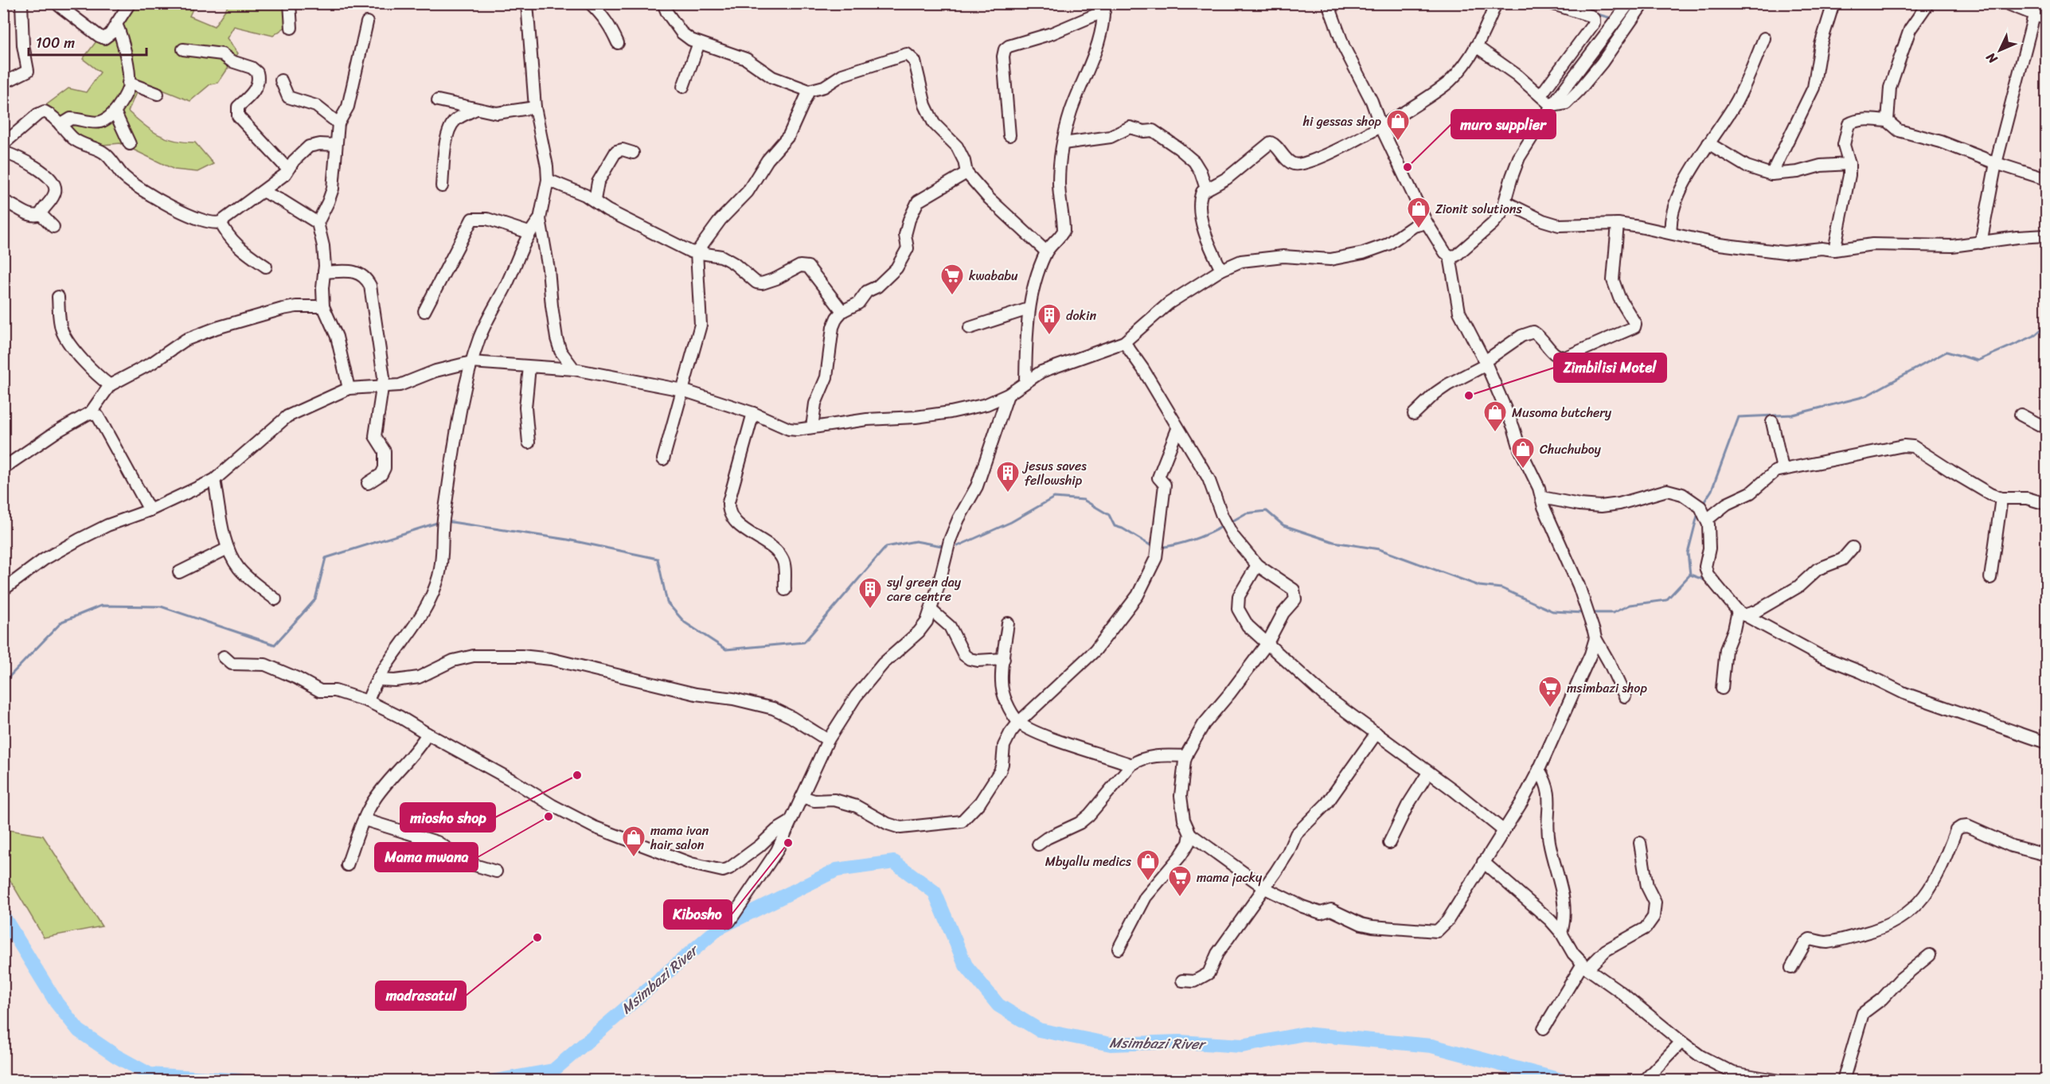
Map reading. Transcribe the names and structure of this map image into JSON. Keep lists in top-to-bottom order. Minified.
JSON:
{"water":["Msimbazi River"],"places":{"shop":["hi gessas shop","Zionit solutions","Musoma butchery","Chuchuboy","mama ivan hair salon","Mbyallu medics"],"other":["muro supplier","Zimbilisi Motel","miosho shop","Mama mwana","Kibosho","madrasatul"],"supermarket":["kwababu","msimbazi shop","mama jacky"],"building":["dokin","jesus saves fellowship","syl green day care centre"]},"scale_bar":"100 m","north":"bottom left"}
